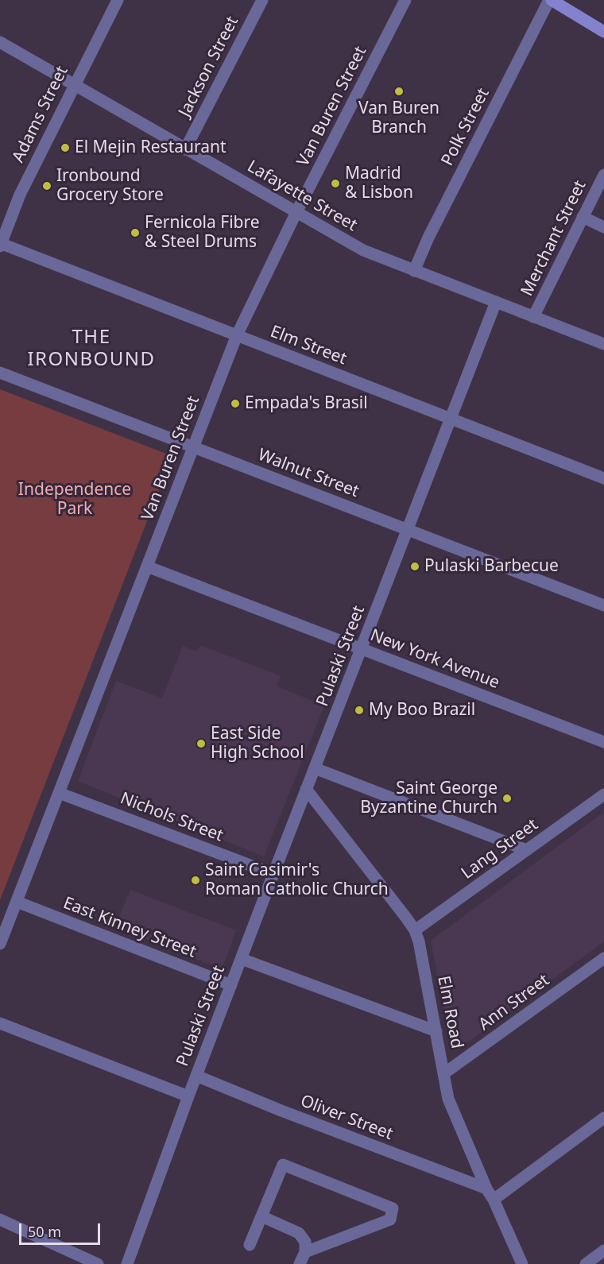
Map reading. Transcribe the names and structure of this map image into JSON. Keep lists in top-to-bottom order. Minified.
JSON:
{"streets":{"street":["Jackson Street","Van Buren Street","Adams Street","Polk Street","Lafayette Street","Merchant Street","Elm Street","Walnut Street","Pulaski Street","New York Avenue","Nichols Street","Lang Street","East Kinney Street","Ann Street","Elm Road","Oliver Street"]},"crossings":[["Jackson Street","Lafayette Street"],["Van Buren Street","Lafayette Street"],["Van Buren Street","Elm Street"],["Van Buren Street","Walnut Street"],["Van Buren Street","New York Avenue"],["Van Buren Street","Nichols Street"],["Van Buren Street","East Kinney Street"],["Adams Street","Lafayette Street"],["Adams Street","Elm Street"],["Polk Street","Lafayette Street"],["Lafayette Street","Merchant Street"],["Lafayette Street","Pulaski Street"],["Elm Street","Pulaski Street"],["Walnut Street","Pulaski Street"],["Pulaski Street","New York Avenue"],["Pulaski Street","Nichols Street"],["Pulaski Street","East Kinney Street"],["Pulaski Street","Elm Road"],["Pulaski Street","Oliver Street"],["Lang Street","Elm Road"],["Ann Street","Elm Road"],["Elm Road","Oliver Street"]],"districts":["THE IRONBOUND"],"parks":["Independence Park"],"places":["Van Buren Branch","El Mejin Restaurant","Madrid & Lisbon","Ironbound Grocery Store","Fernicola Fibre & Steel Drums","Empada's Brasil","Pulaski Barbecue","My Boo Brazil","East Side High School","Saint George Byzantine Church","Saint Casimir's Roman Catholic Church"],"scale_bar":"50 m"}
